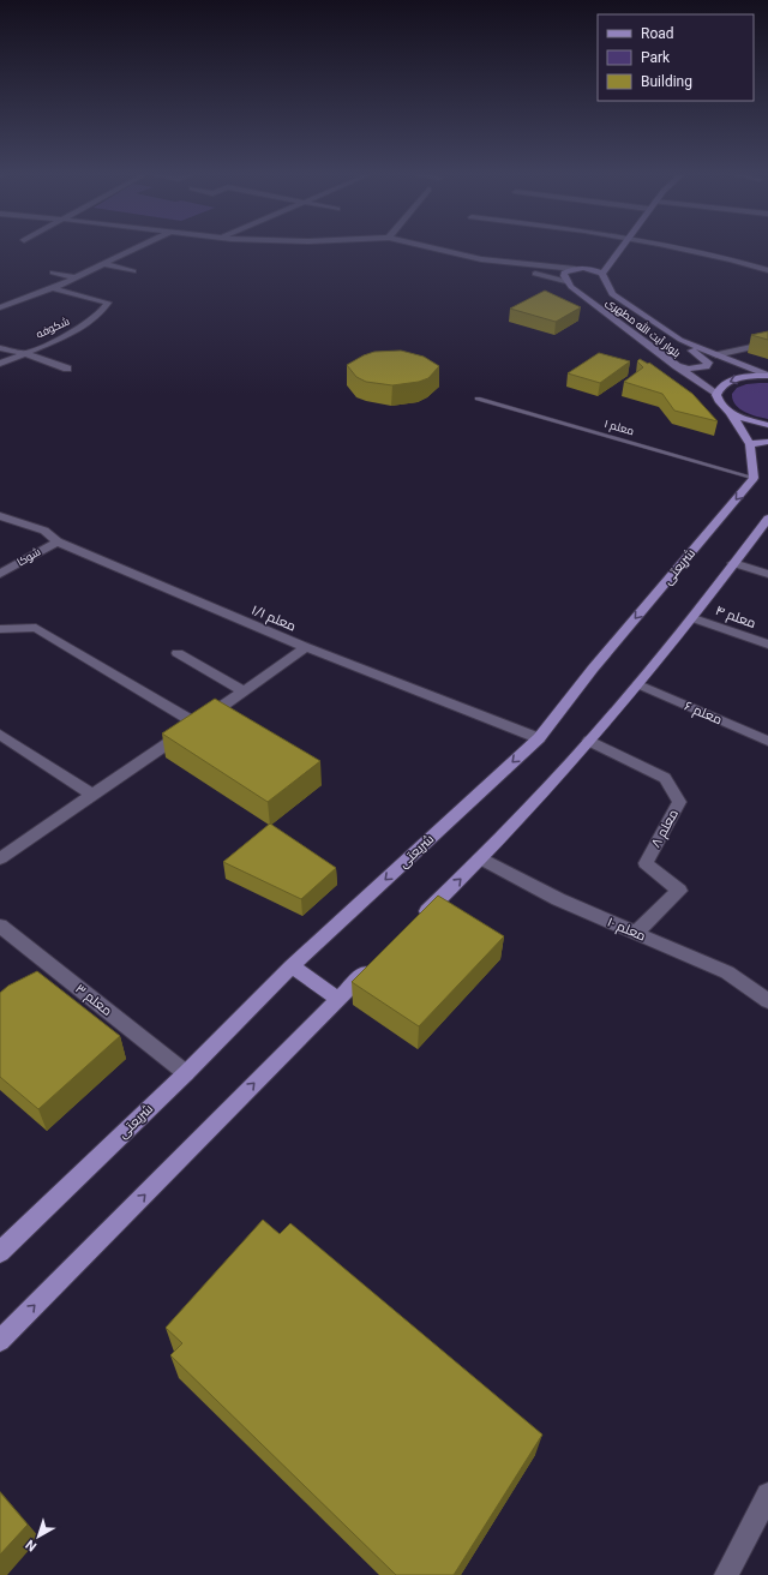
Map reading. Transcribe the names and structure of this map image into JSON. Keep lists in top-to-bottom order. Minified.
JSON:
{"streets":{"main road":["بلوار آیت الله مطهری","شریعتی"],"street":["شکوفه","شوکا","معلم ۴","معلم ۱/۱","معلم ۶","معلم ۸","معلم ۱۰","معلم ۳"],"lane":["معلم ۱"]},"crossings":[["معلم ۱","شریعتی"],["شوکا","معلم ۱/۱"],["شریعتی","معلم ۱/۱"],["شریعتی","معلم ۳"],["معلم ۸","معلم ۱۰"]],"legend":["Road","Park","Building"],"north":"bottom left"}
